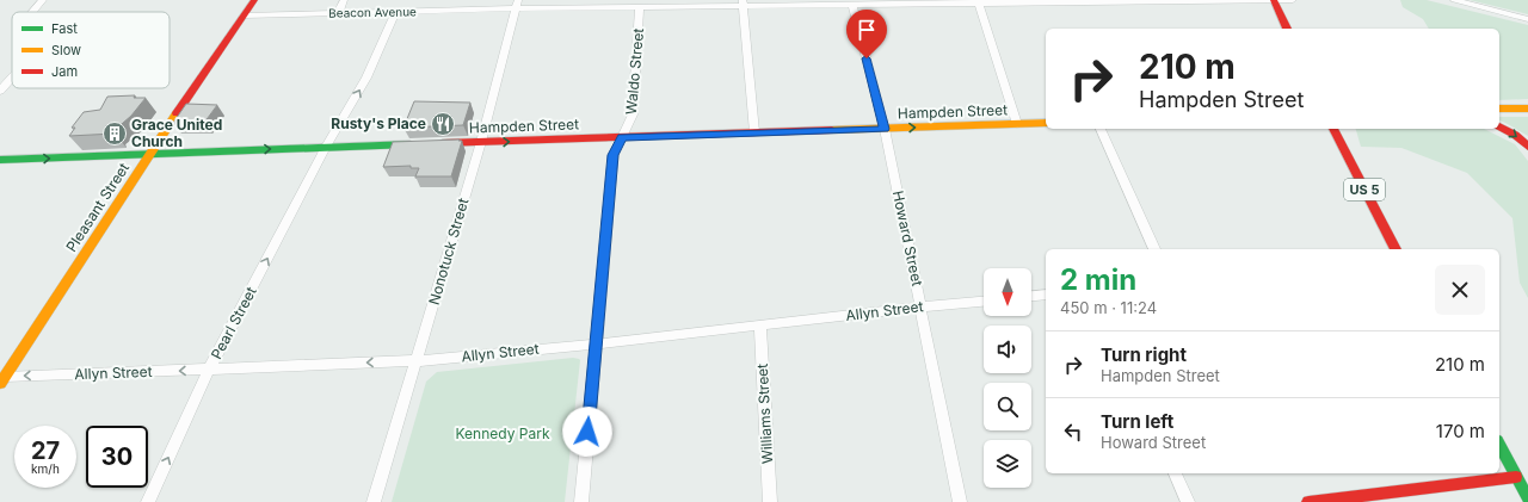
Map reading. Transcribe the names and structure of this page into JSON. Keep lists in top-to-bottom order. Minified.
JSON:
{"streets":{"main road":["Hampden Street","US 5","Pleasant Street"],"street":["Beacon Avenue","Waldo Street","Howard Street","Nonotuck Street","Allyn Street","Pearl Street","Williams Street"]},"crossings":[["Beacon Avenue","Waldo Street"],["Beacon Avenue","Pleasant Street"],["Beacon Avenue","Howard Street"],["Beacon Avenue","Nonotuck Street"],["Beacon Avenue","Pearl Street"],["Waldo Street","Hampden Street"],["Waldo Street","Allyn Street"],["Hampden Street","Pleasant Street"],["Hampden Street","Howard Street"],["Hampden Street","Nonotuck Street"],["Hampden Street","Pearl Street"],["Pleasant Street","Allyn Street"],["Howard Street","Allyn Street"],["Nonotuck Street","Allyn Street"],["Allyn Street","Pearl Street"],["Allyn Street","Williams Street"]],"one_way":["Hampden Street","Allyn Street","Pearl Street"],"parks":["Kennedy Park"],"places":{"restaurant":["Rusty's Place"],"building":["Grace United Church"]},"legend":["Fast","Slow","Jam"],"north":"bottom","page":{"turn":["210 m","Hampden Street"],"heading":["2 min","450 m · 11:24"],"list":[{"name":"Turn right","note":"Hampden Street","value":"210 m"},{"name":"Turn left","note":"Howard Street","value":"170 m"}],"speed":"27 km/h","limit":"30"}}
